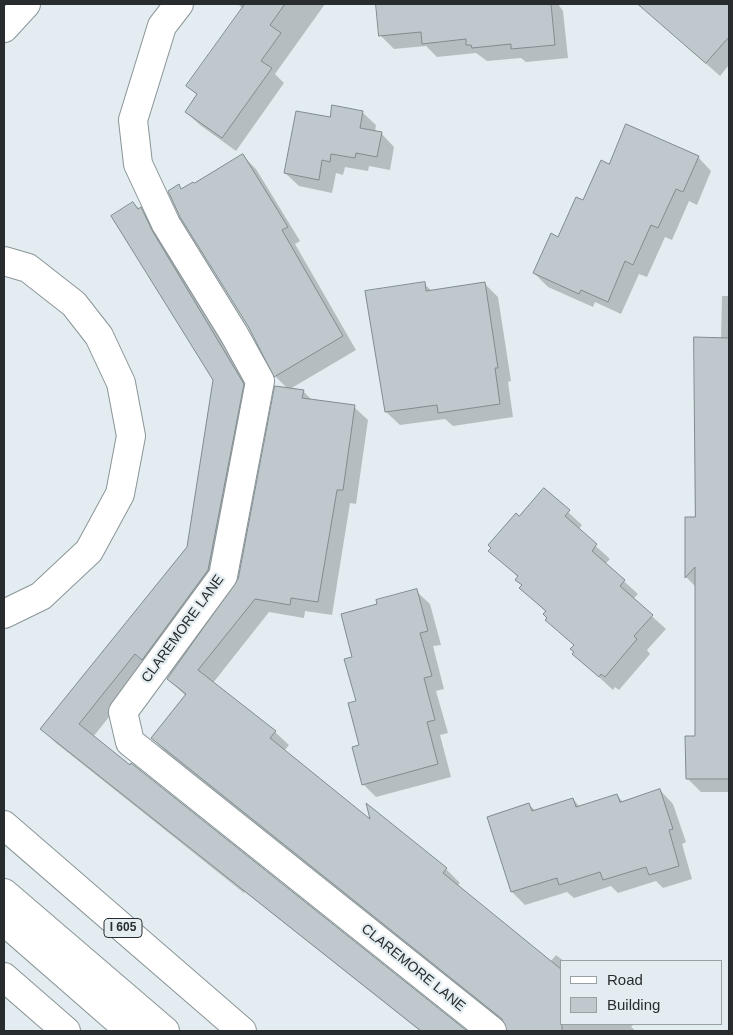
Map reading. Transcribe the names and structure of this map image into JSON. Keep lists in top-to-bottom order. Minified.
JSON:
{"streets":{"main road":["CLAREMORE LANE","I 605"]},"legend":["Road","Building"]}
